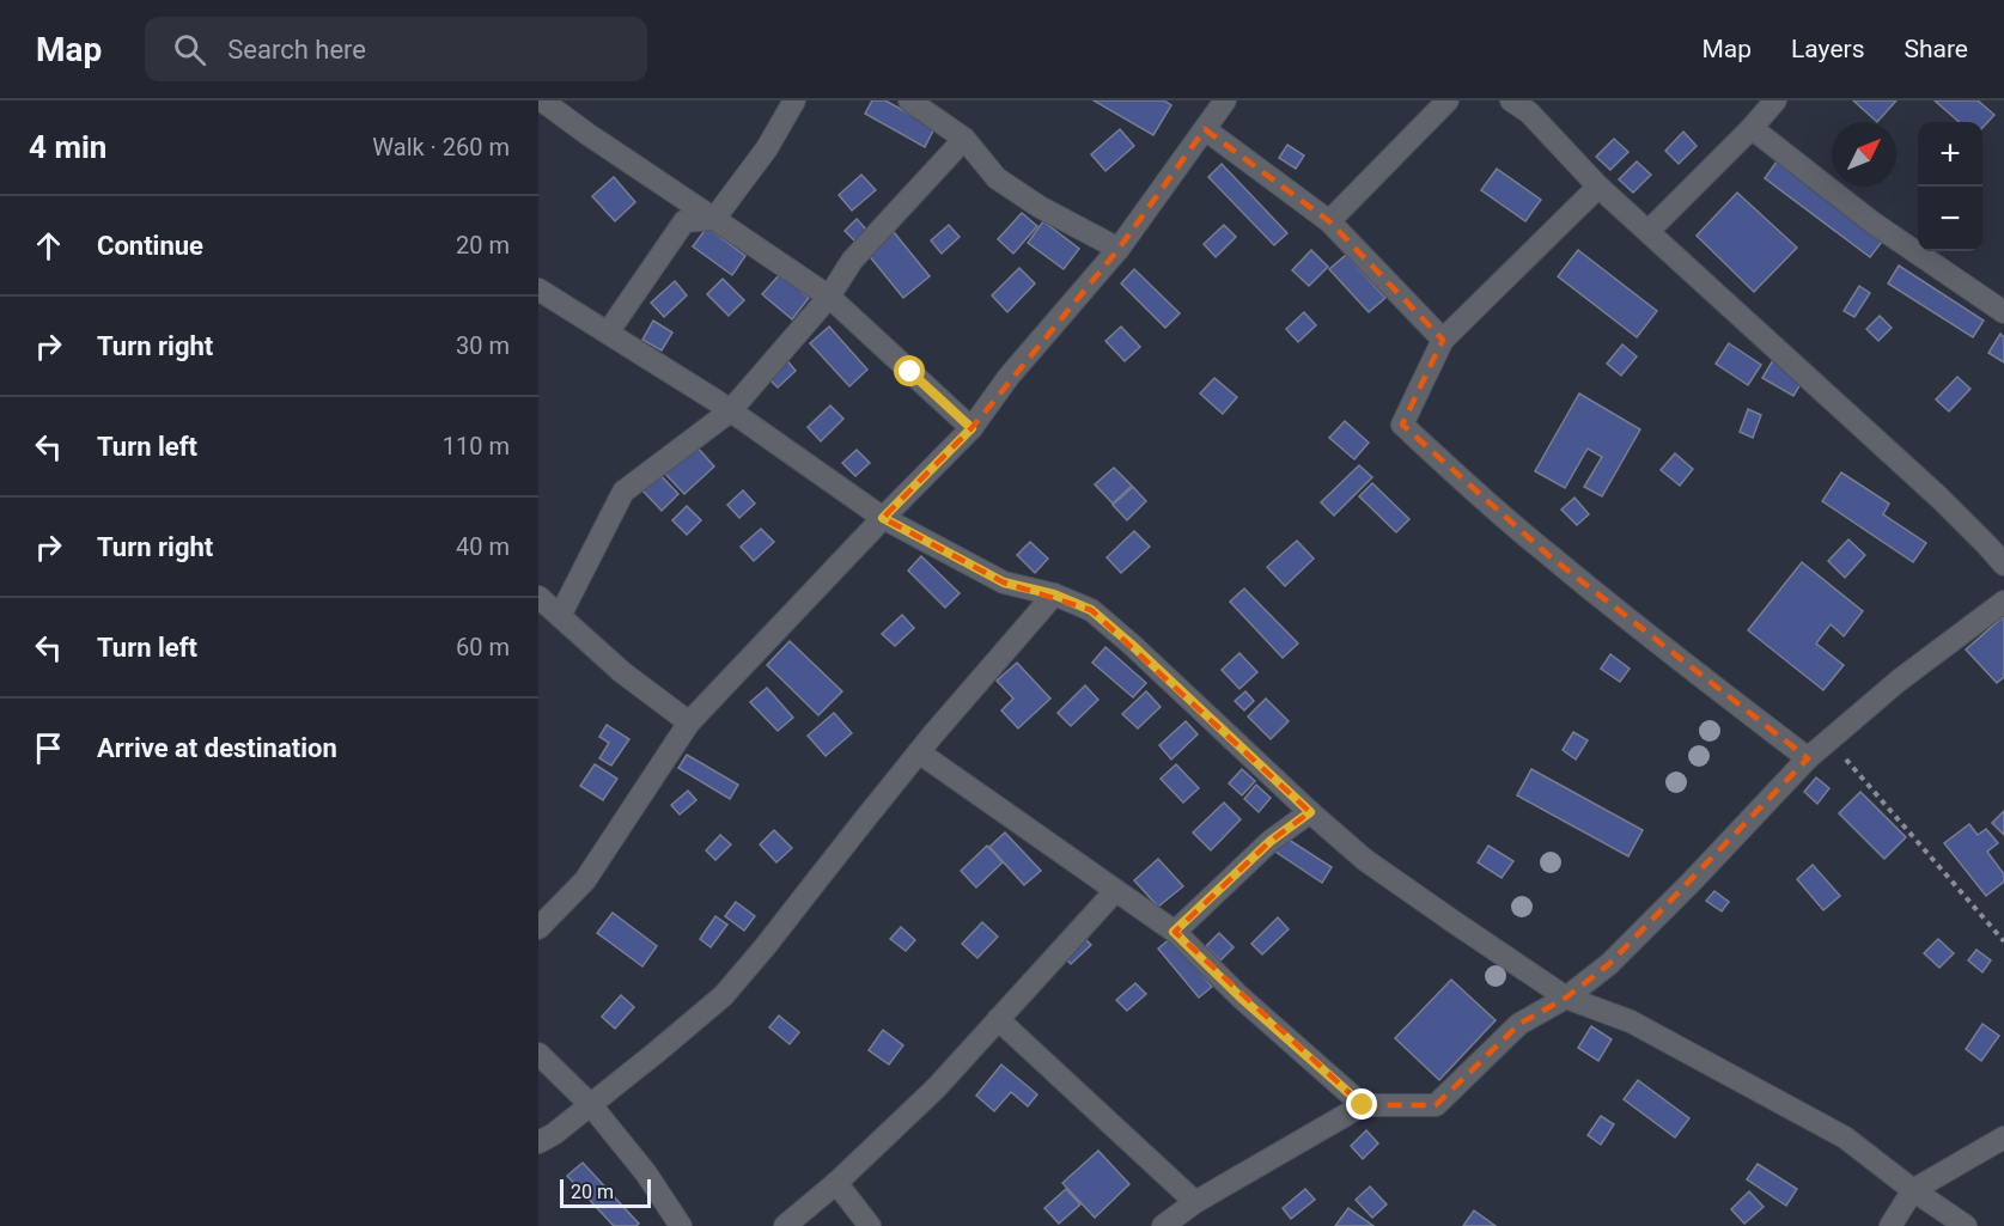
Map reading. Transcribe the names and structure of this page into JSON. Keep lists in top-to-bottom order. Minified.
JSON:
{"scale_bar":"20 m","north":"top right","page":{"header":"Map","search":"Search here","nav":["Map","Layers","Share"],"heading":["4 min","Walk · 260 m"],"map_buttons":["+","−"],"list":[["Continue","20 m"],["Turn right","30 m"],["Turn left","110 m"],["Turn right","40 m"],["Turn left","60 m"],"Arrive at destination"],"scale":"20 m"}}
